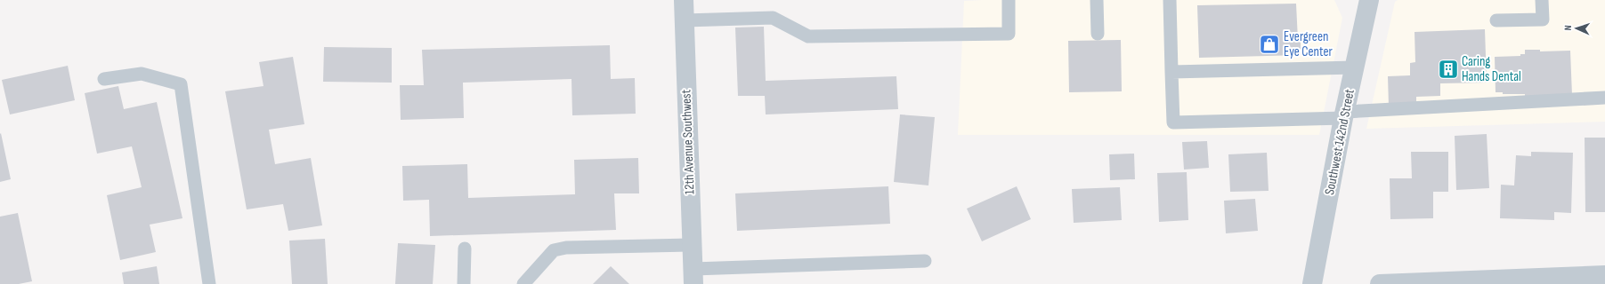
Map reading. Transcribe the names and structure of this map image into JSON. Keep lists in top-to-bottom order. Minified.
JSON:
{"streets":{"street":["12th Avenue Southwest","Southwest 142nd Street"]},"places":{"shop":["Evergreen Eye Center"],"building":["Caring Hands Dental"]},"north":"left"}
